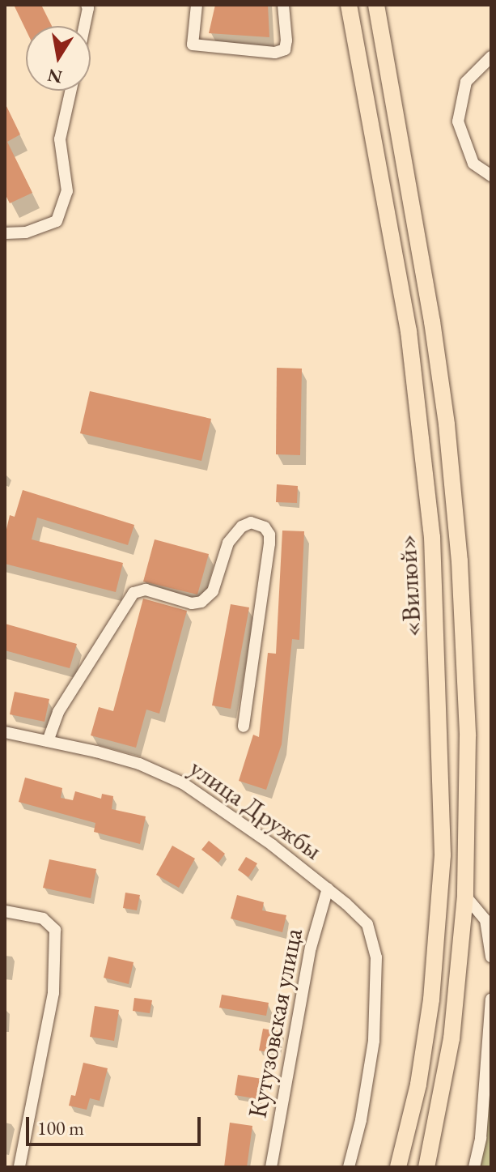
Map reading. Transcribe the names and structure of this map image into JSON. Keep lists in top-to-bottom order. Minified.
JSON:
{"streets":{"highway":["«Вилюй»"],"street":["улица Дружбы","Кутузовская улица"]},"crossings":[["улица Дружбы","Кутузовская улица"]],"scale_bar":"100 m","north":"bottom"}
